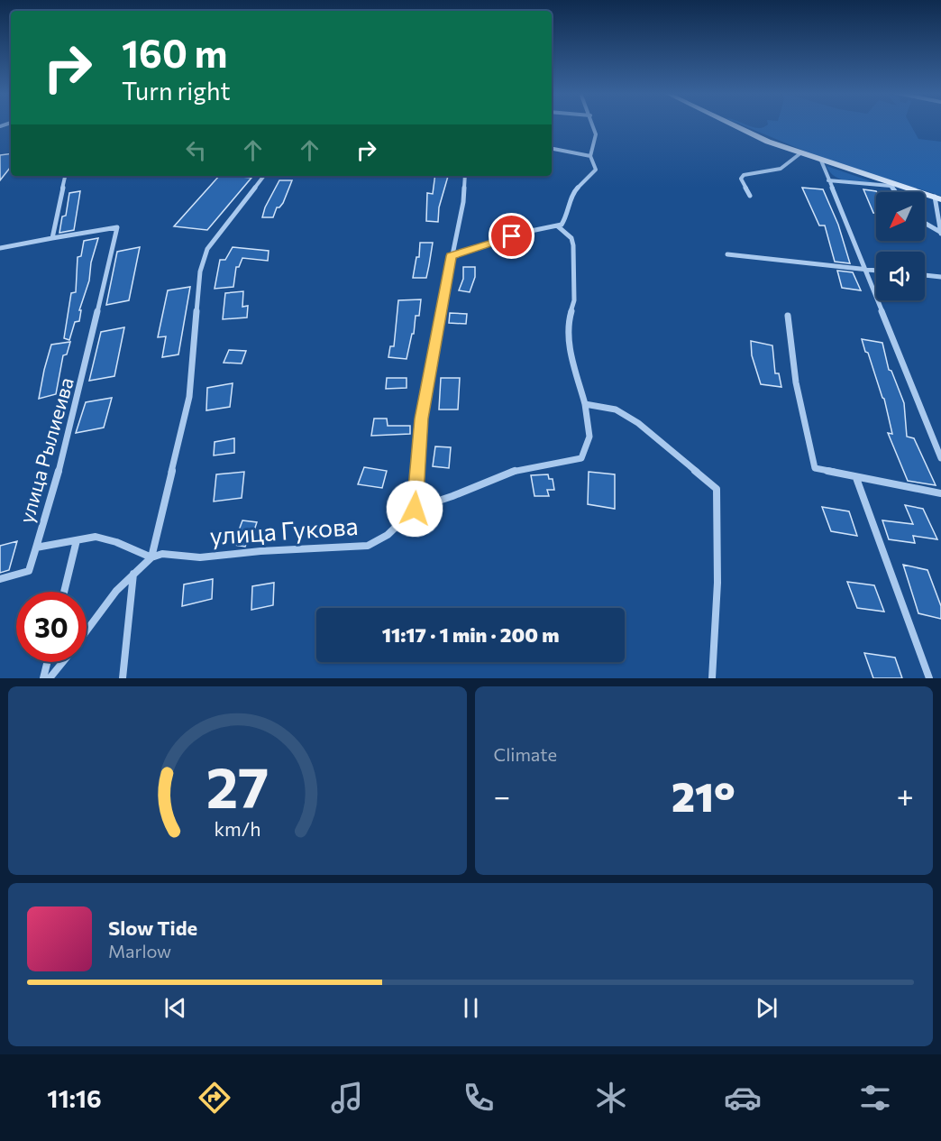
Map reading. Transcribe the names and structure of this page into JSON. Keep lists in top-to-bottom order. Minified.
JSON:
{"streets":{"street":["улица Рылиеива","улица Гукова"]},"crossings":[["улица Рылиеива","улица Гукова"]],"north":"bottom left","page":{"turn":["160 m","Turn right"],"limit":"30","trip":"11:17 · 1 min · 200 m","tile":"Climate","heat":["−","21°","+"],"song":["Slow Tide","Marlow"],"tabs":"11:16","gauge":["27","km/h"]}}
